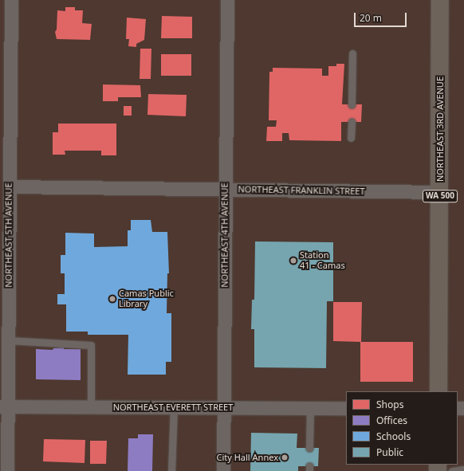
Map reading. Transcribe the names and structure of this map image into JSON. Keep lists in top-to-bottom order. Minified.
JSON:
{"streets":{"main road":["NORTHEAST 3RD AVENUE","WA 500"],"street":["NORTHEAST FRANKLIN STREET","NORTHEAST 5TH AVENUE","NORTHEAST 4TH AVENUE","NORTHEAST EVERETT STREET"]},"crossings":[["NORTHEAST 3RD AVENUE","NORTHEAST FRANKLIN STREET"],["NORTHEAST FRANKLIN STREET","NORTHEAST 5TH AVENUE"],["NORTHEAST FRANKLIN STREET","NORTHEAST 4TH AVENUE"],["NORTHEAST 5TH AVENUE","NORTHEAST EVERETT STREET"],["NORTHEAST 4TH AVENUE","NORTHEAST EVERETT STREET"]],"places":["Station 41 - Camas","Camas Public Library","City Hall Annex"],"legend":["Shops","Offices","Schools","Public"],"scale_bar":"20 m"}
